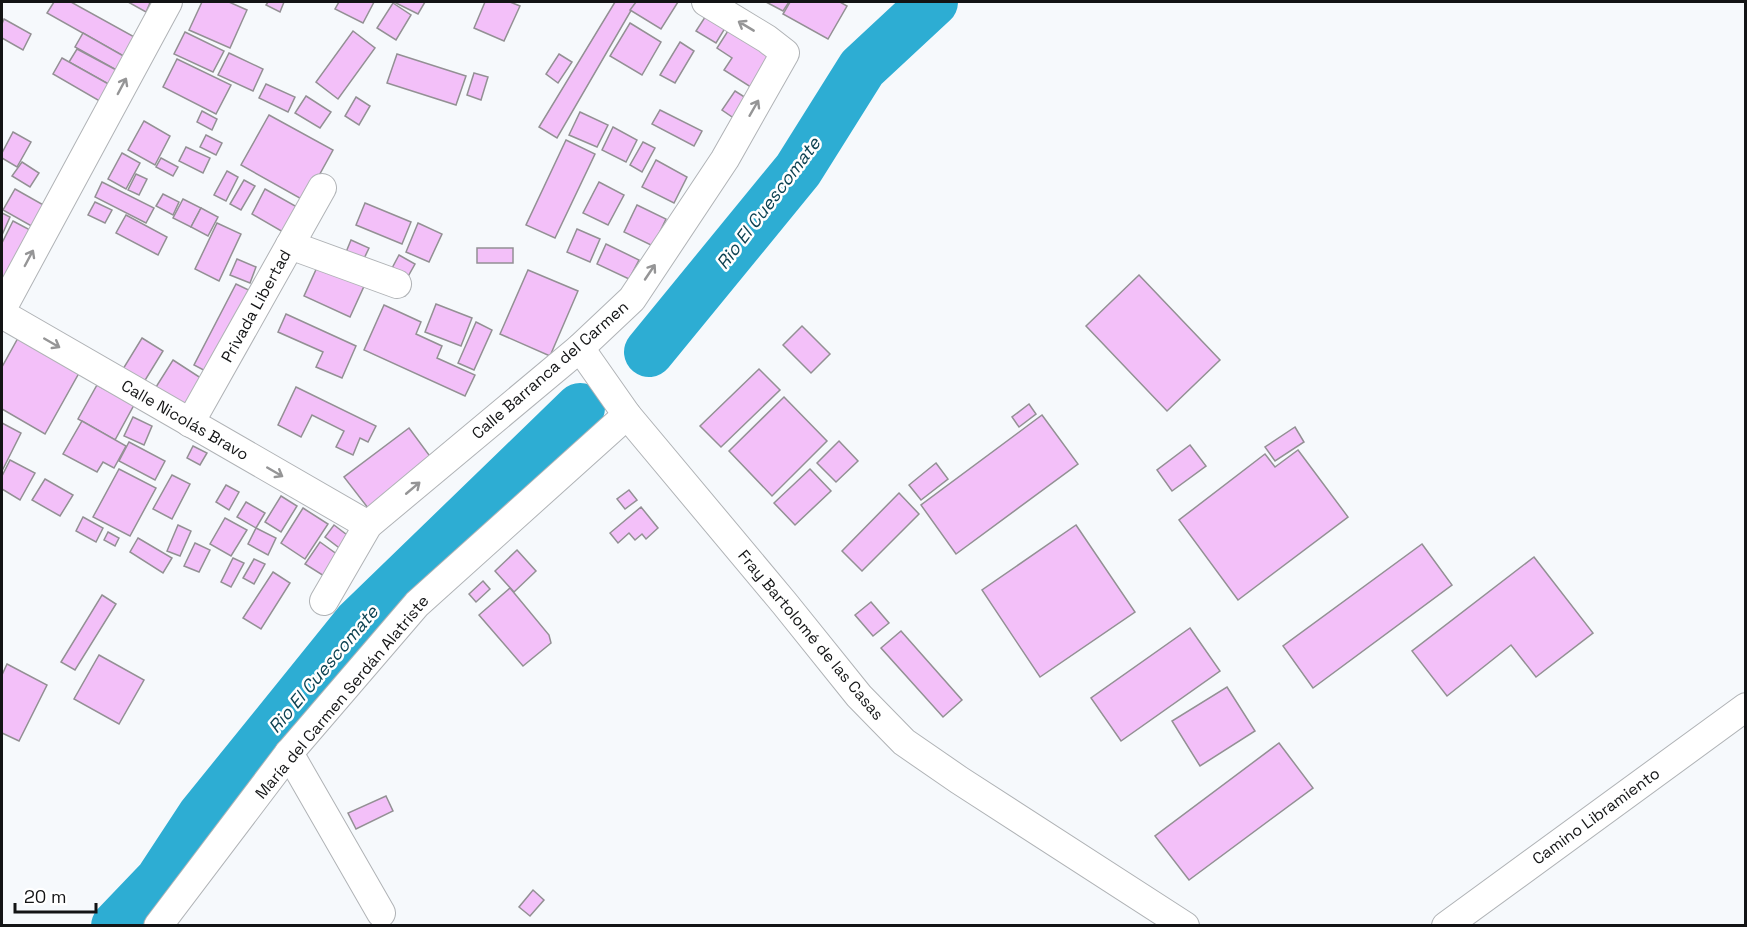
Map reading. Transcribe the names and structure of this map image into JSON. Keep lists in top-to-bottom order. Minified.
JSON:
{"streets":{"street":["Privada Libertad","Calle Barranca del Carmen","Calle Nicolás Bravo","Fray Bartolomé de las Casas","María del Carmen Serdán Alatriste","Camino Libramiento"]},"crossings":[["Privada Libertad","Calle Nicolás Bravo"],["Calle Barranca del Carmen","Calle Nicolás Bravo"],["Calle Barranca del Carmen","Fray Bartolomé de las Casas"],["Fray Bartolomé de las Casas","María del Carmen Serdán Alatriste"]],"one_way":["Calle Barranca del Carmen","Calle Nicolás Bravo"],"water":["Rio El Cuescomate"],"scale_bar":"20 m"}
